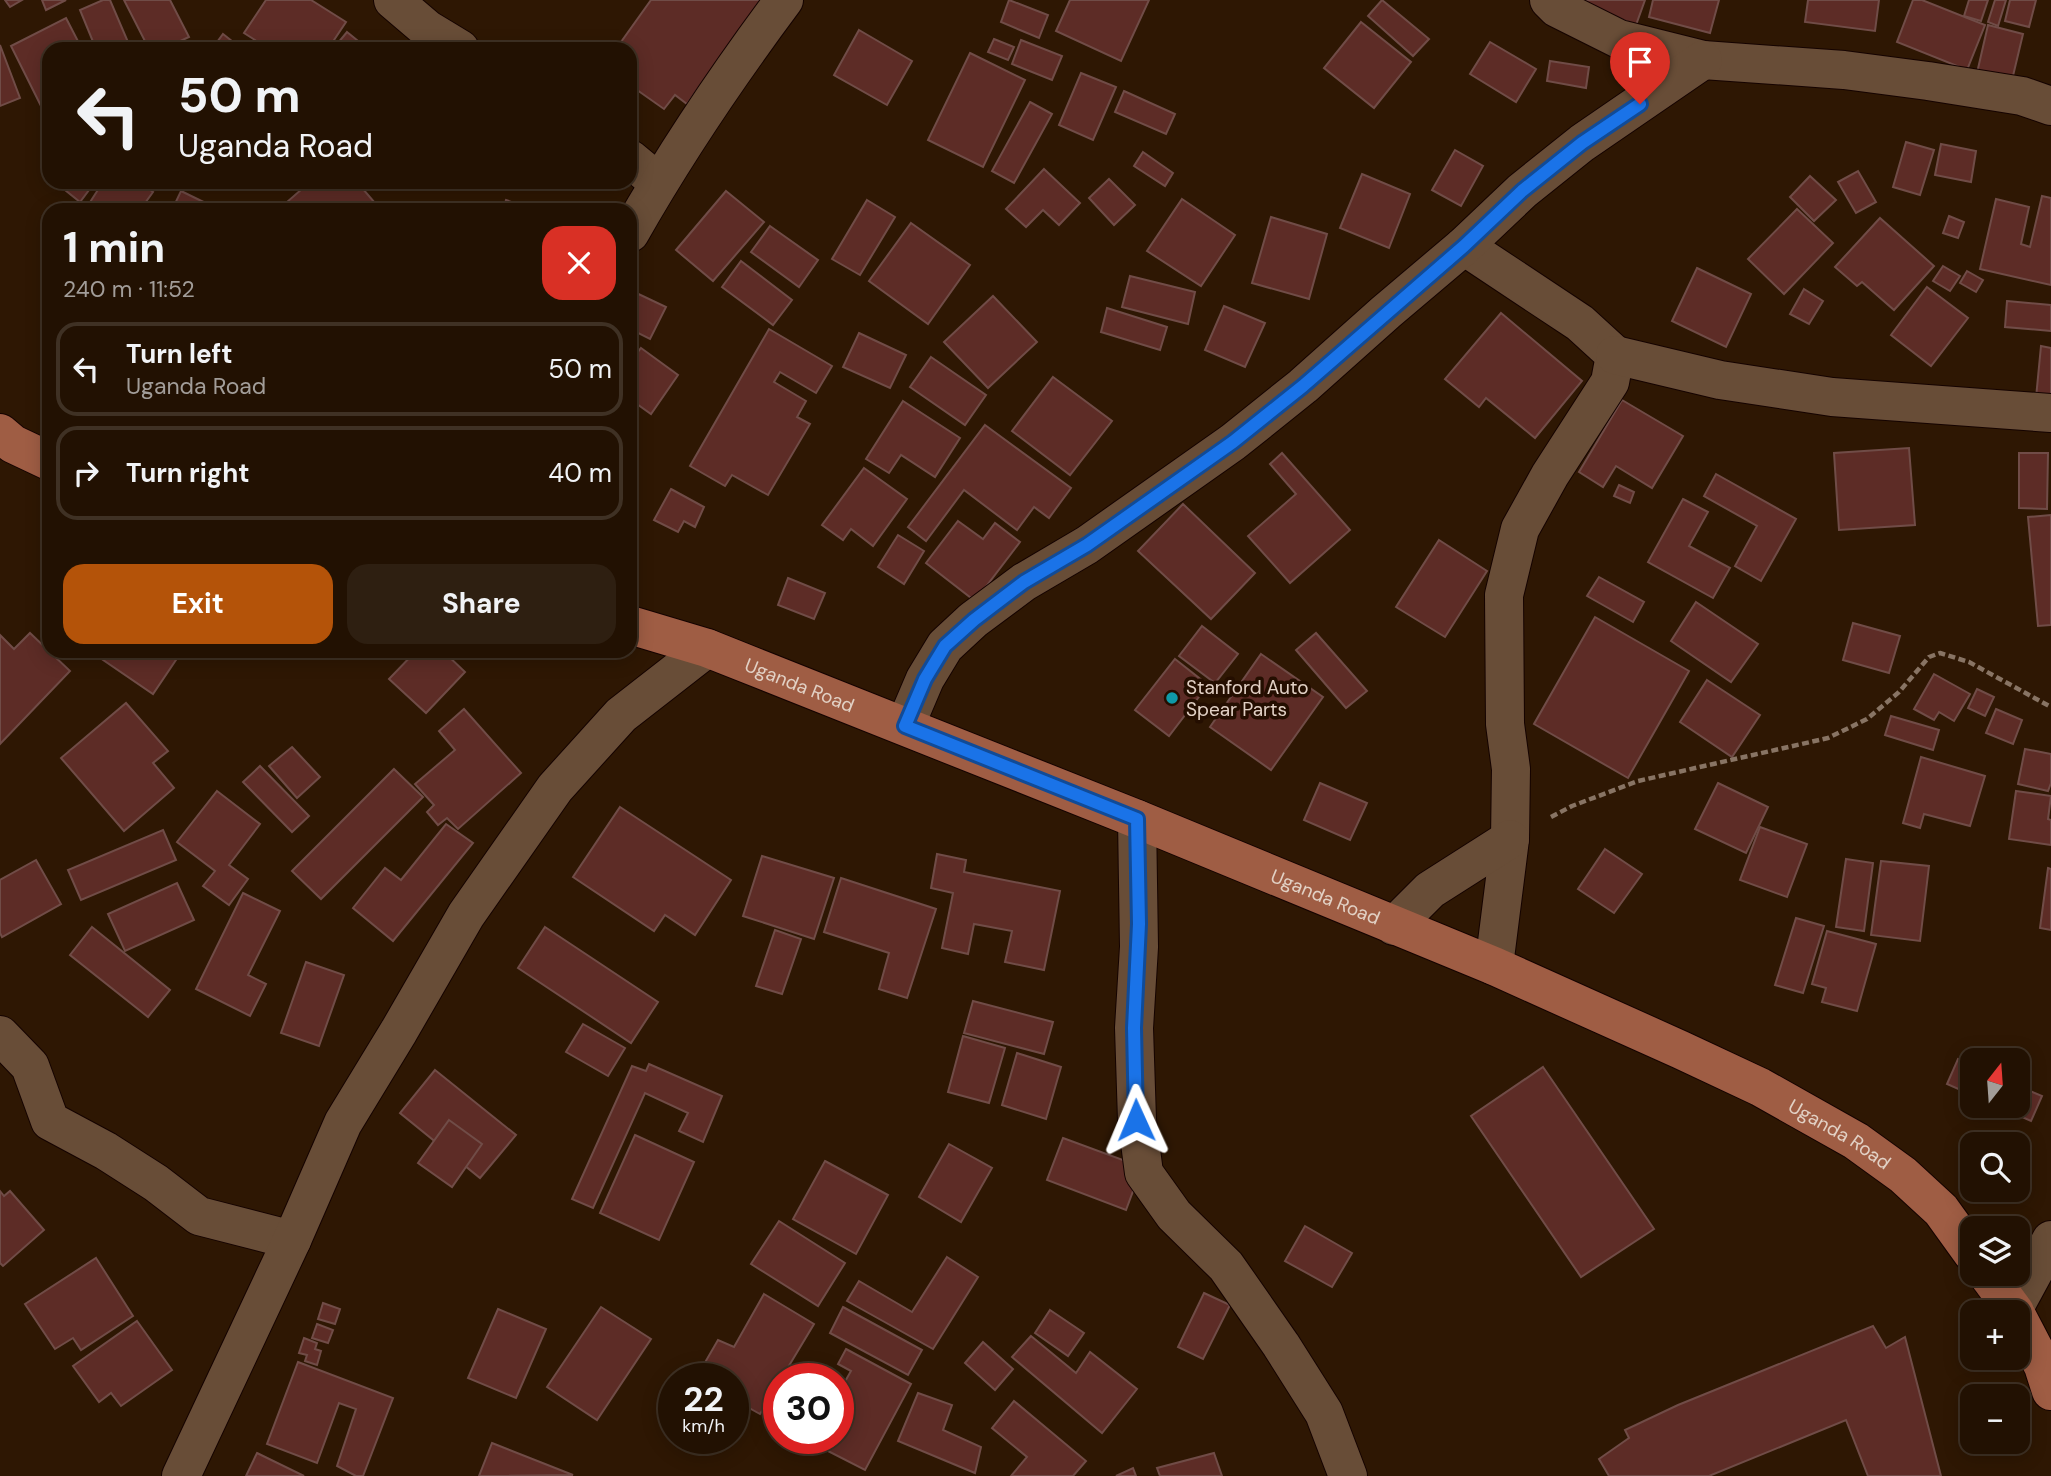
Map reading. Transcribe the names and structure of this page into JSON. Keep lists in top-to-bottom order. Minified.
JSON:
{"streets":{"main road":["Uganda Road"]},"places":["Stanford Auto Spear Parts"],"north":"top","page":{"turn":["50 m","Uganda Road"],"heading":["1 min","240 m · 11:52"],"list":[{"name":"Turn left","note":"Uganda Road","value":"50 m"},{"name":"Turn right","value":"40 m"}],"buttons":["Exit","Share"],"map_buttons":["+","−"],"speed":"22 km/h","limit":"30"}}
